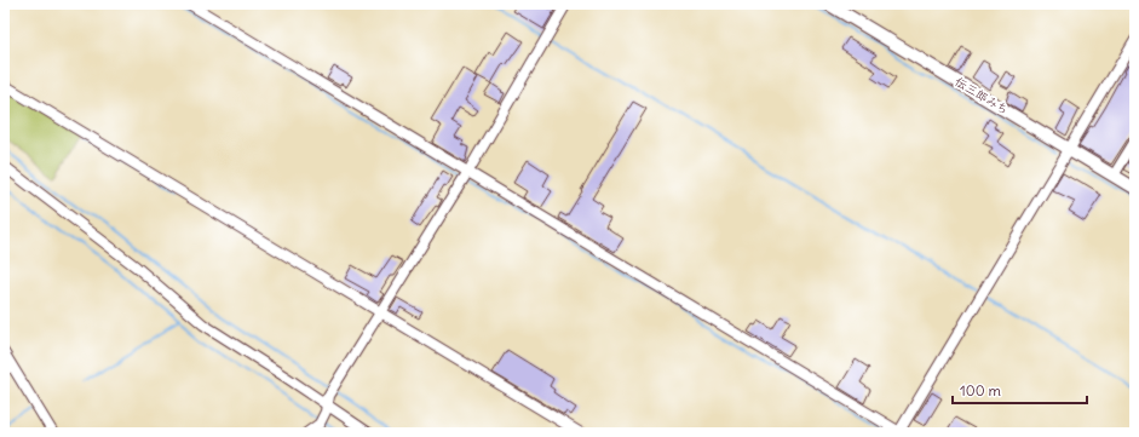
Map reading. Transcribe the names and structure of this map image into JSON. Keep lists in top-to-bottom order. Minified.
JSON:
{"streets":{"street":["伝三郎みち"]},"scale_bar":"100 m"}
